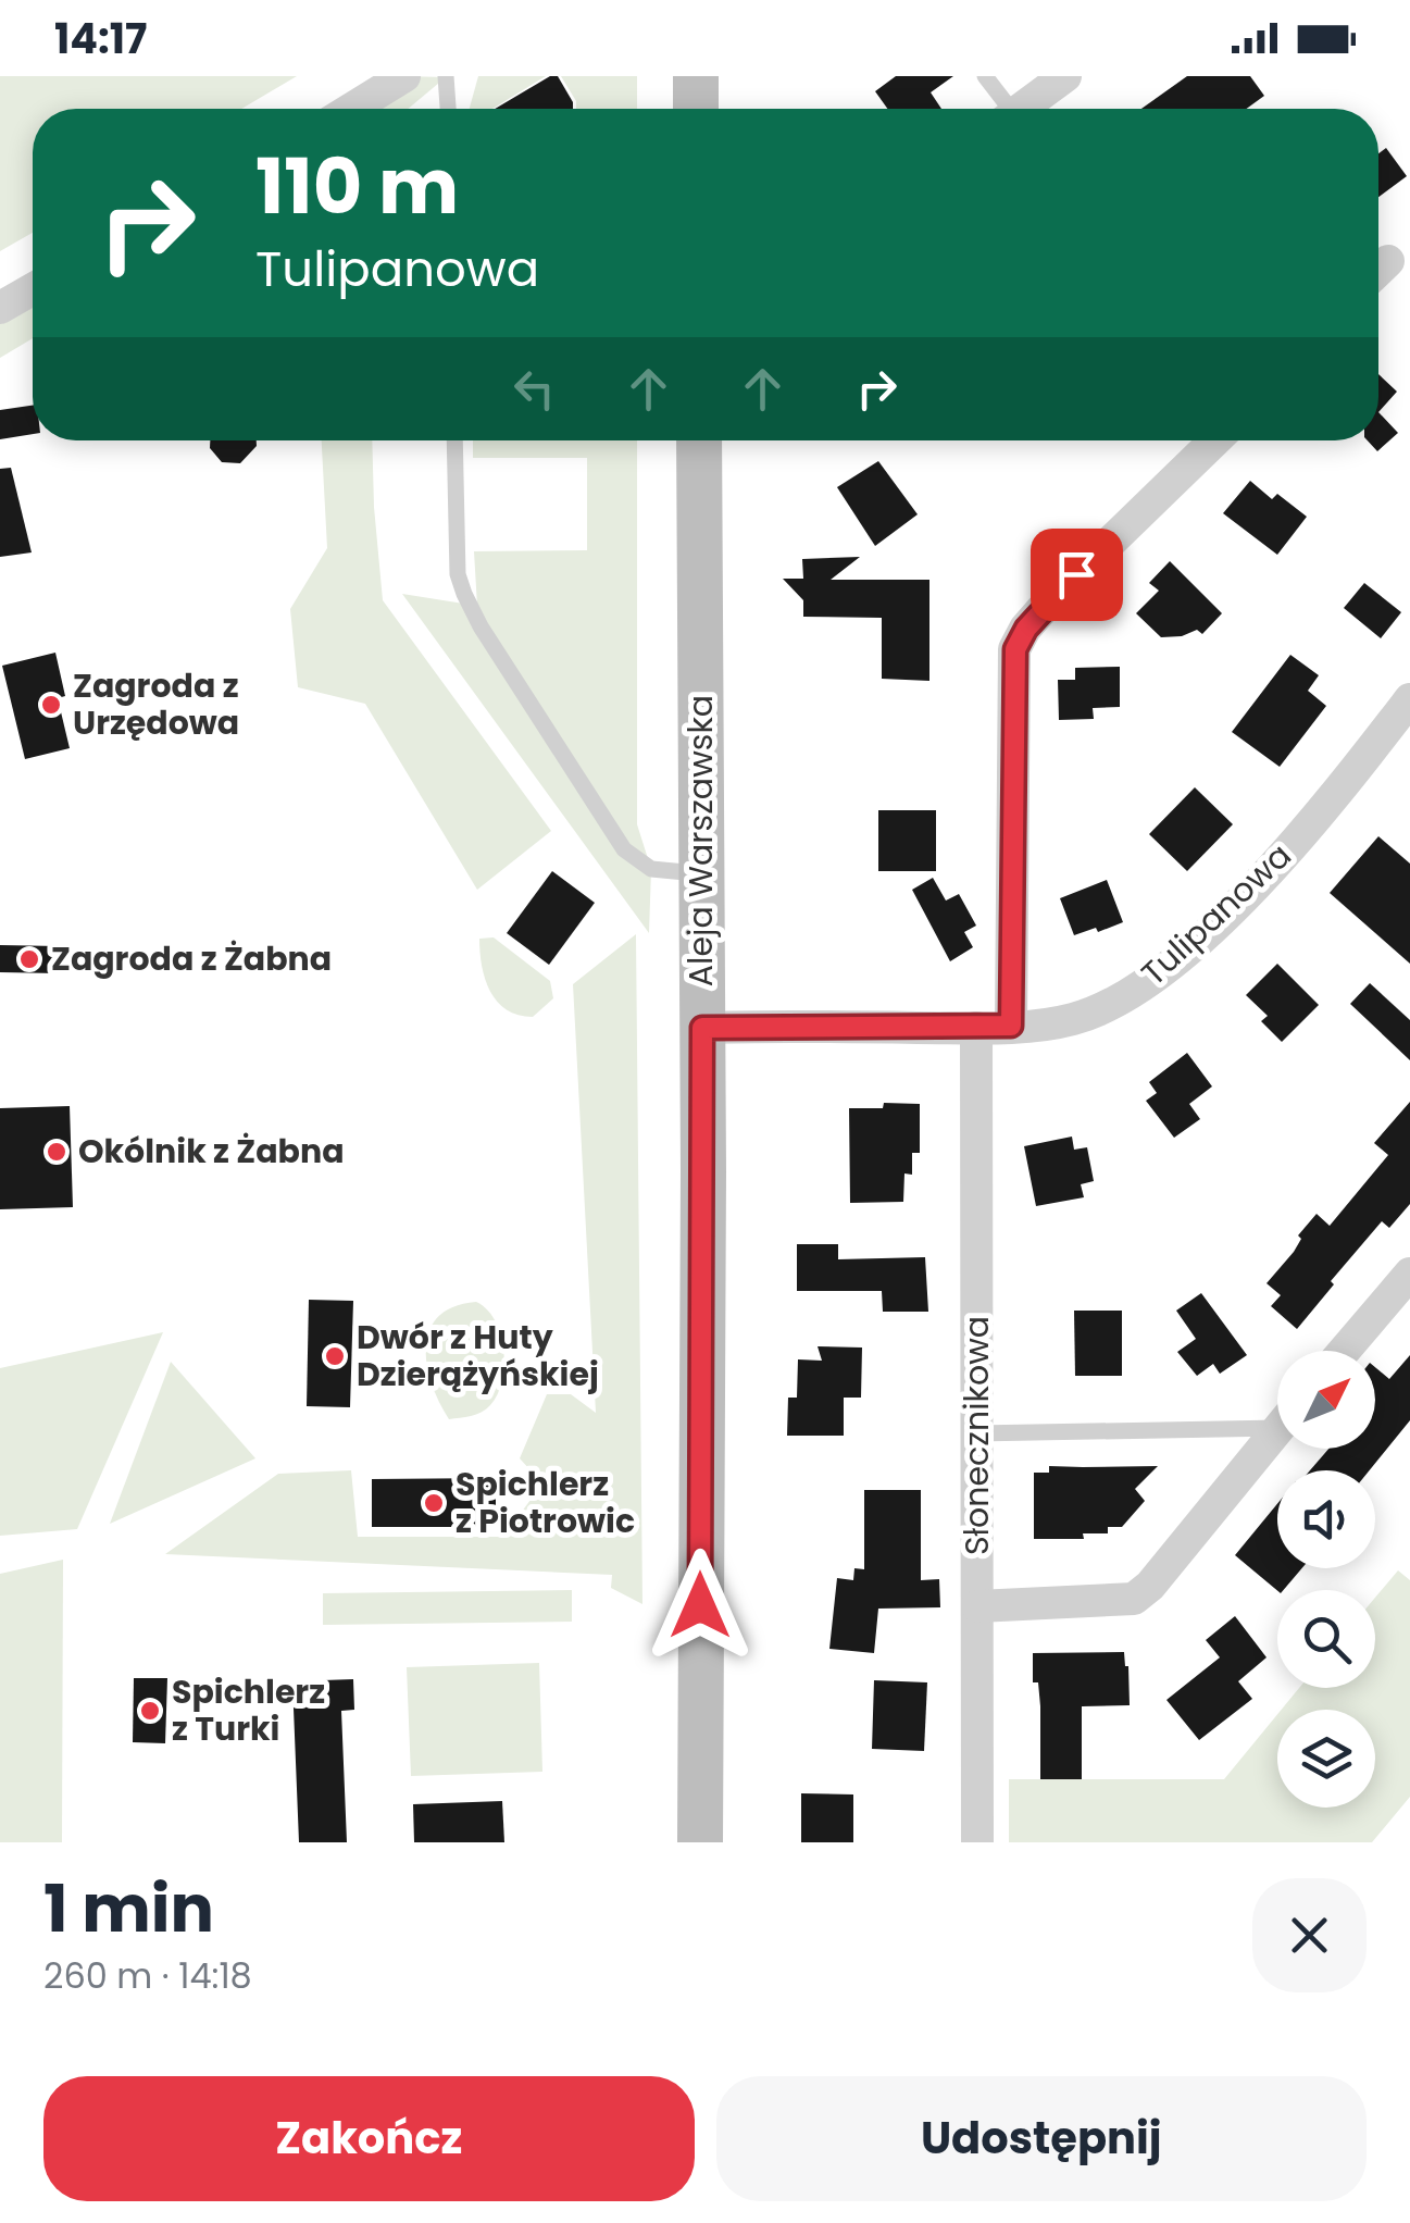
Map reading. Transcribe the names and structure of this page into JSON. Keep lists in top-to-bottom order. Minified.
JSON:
{"streets":{"street":["Aleja Warszawska","Tulipanowa","Słonecznikowa"]},"crossings":[["Aleja Warszawska","Tulipanowa"],["Tulipanowa","Słonecznikowa"]],"places":["Zagroda z Urzędowa","Zagroda z Żabna","Okólnik z Żabna","Dwór z Huty Dzierążyńskiej","Spichlerz z Piotrowic","Spichlerz z Turki"],"north":"top right","page":{"status":"14:17","turn":["110 m","Tulipanowa"],"heading":["1 min","260 m · 14:18"],"buttons":["Zakończ","Udostępnij"]}}
